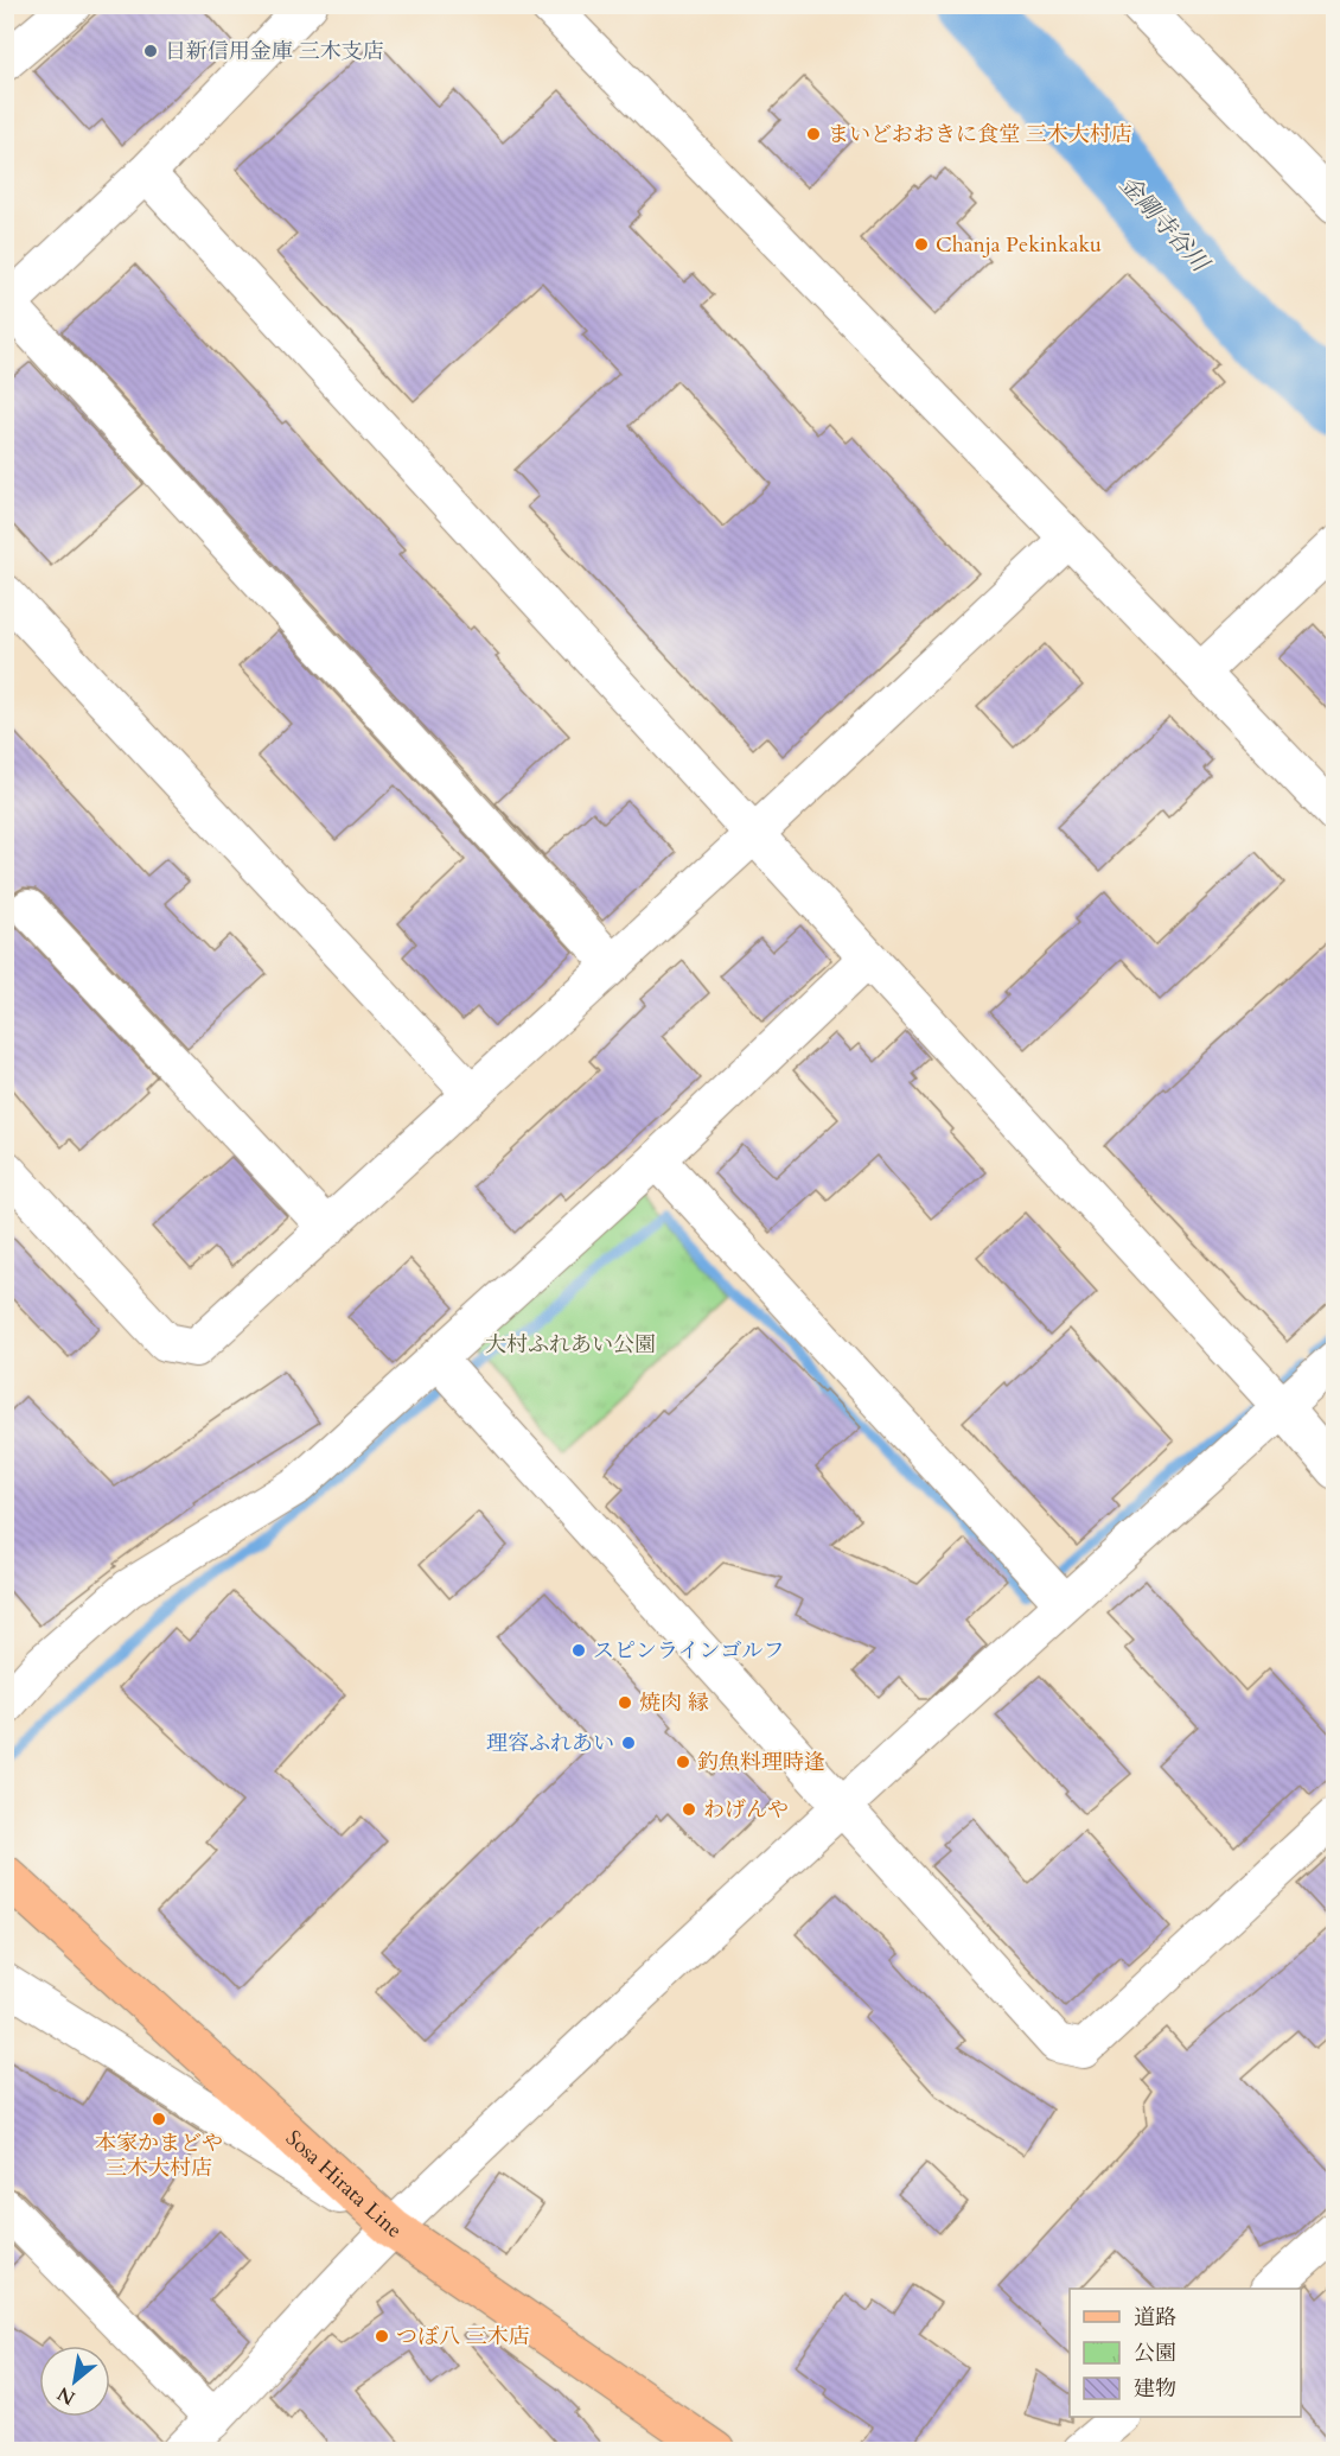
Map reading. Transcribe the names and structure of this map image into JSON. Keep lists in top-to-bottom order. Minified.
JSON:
{"streets":{"main road":["Sosa Hirata Line"]},"water":["金剛寺谷川"],"parks":["大村ふれあい公園"],"places":["日新信用金庫 三木支店","まいどおおきに食堂 三木大村店","Chanja Pekinkaku","スピンラインゴルフ","焼肉 縁","理容ふれあい","釣魚料理時逢","わげんや","本家かまどや 三木大村店","つぼ八 三木店"],"legend":["道路","公園","建物"],"north":"bottom left"}
